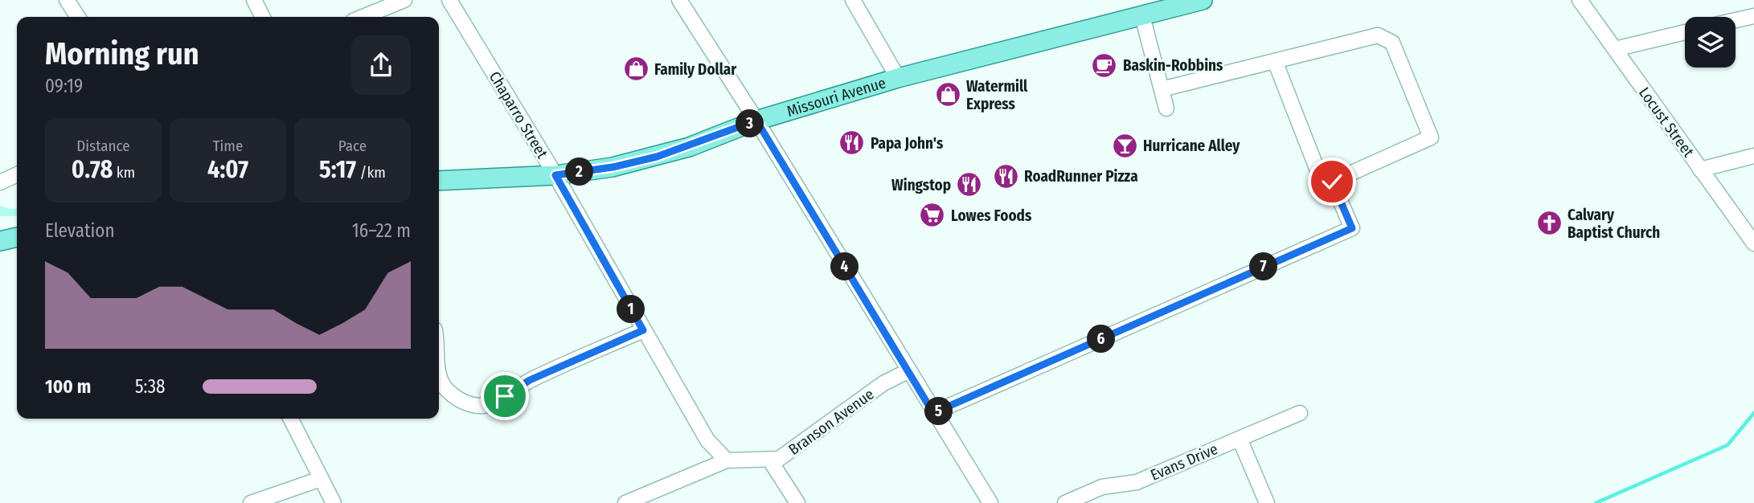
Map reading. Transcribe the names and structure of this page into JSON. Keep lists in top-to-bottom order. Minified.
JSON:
{"streets":{"main road":["Missouri Avenue"],"street":["Chaparro Street","Locust Street","Branson Avenue","Evans Drive"]},"crossings":[["Missouri Avenue","Chaparro Street"],["Chaparro Street","Branson Avenue"]],"places":{"cafe":["Baskin-Robbins"],"shop":["Family Dollar","Watermill Express"],"restaurant":["Papa John's","RoadRunner Pizza","Wingstop"],"bar":["Hurricane Alley"],"supermarket":["Lowes Foods"],"church":["Calvary Baptist Church"]},"page":{"heading":["Morning run","09:19"],"pins":["3","2","4","7","1","6","5"],"stats":[["Distance","0.78 km"],["Time","4:07"],["Pace","5:17 /km"]],"chart":["Elevation","16–22 m"],"list":[{"name":"100 m","note":"5:38"}]}}
